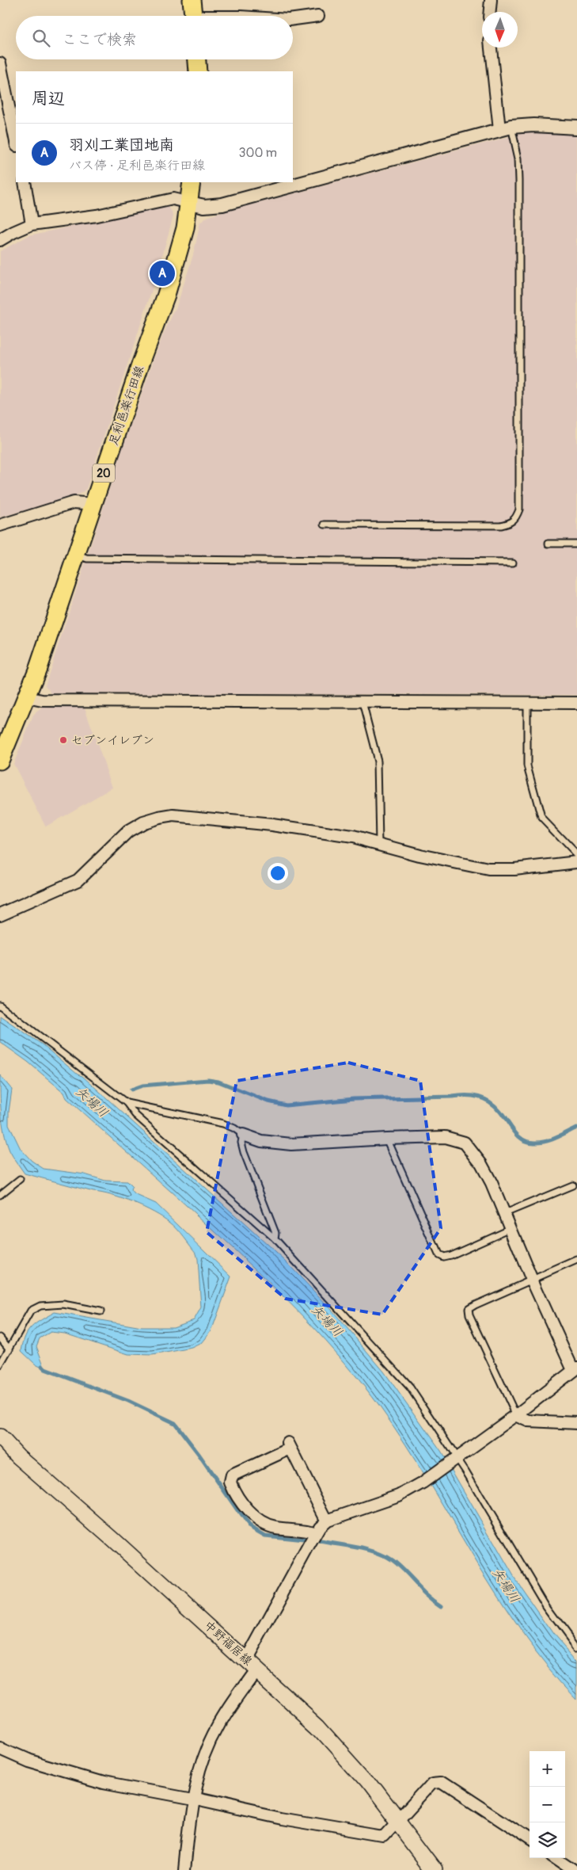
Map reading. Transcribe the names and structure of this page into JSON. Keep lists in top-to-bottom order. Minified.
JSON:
{"streets":{"main road":["足利邑楽行田線","20","中野福居線"]},"water":["矢場川"],"places":["セブンイレブン"],"north":"bottom","page":{"search":"ここで検索","heading":"周辺","list":[{"mark":"A","name":"羽刈工業団地南","note":"バス停 · 足利邑楽行田線","value":"300 m"}],"pins":"A","map_buttons":["+","−"]}}
